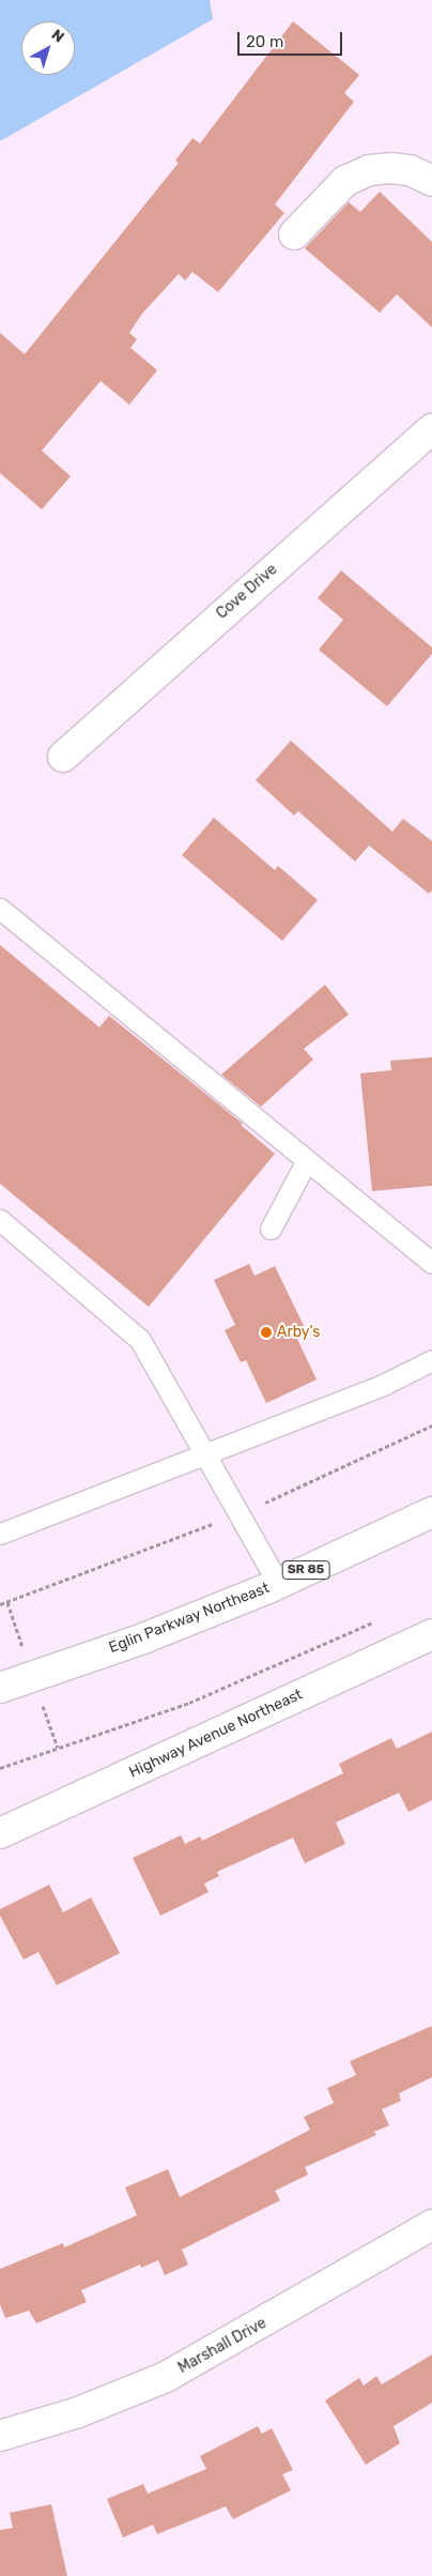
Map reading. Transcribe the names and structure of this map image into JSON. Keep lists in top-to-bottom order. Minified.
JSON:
{"streets":{"main road":["Cove Drive","SR 85","Eglin Parkway Northeast","Highway Avenue Northeast","Marshall Drive"]},"places":["Arby's"],"scale_bar":"20 m","north":"top right"}
